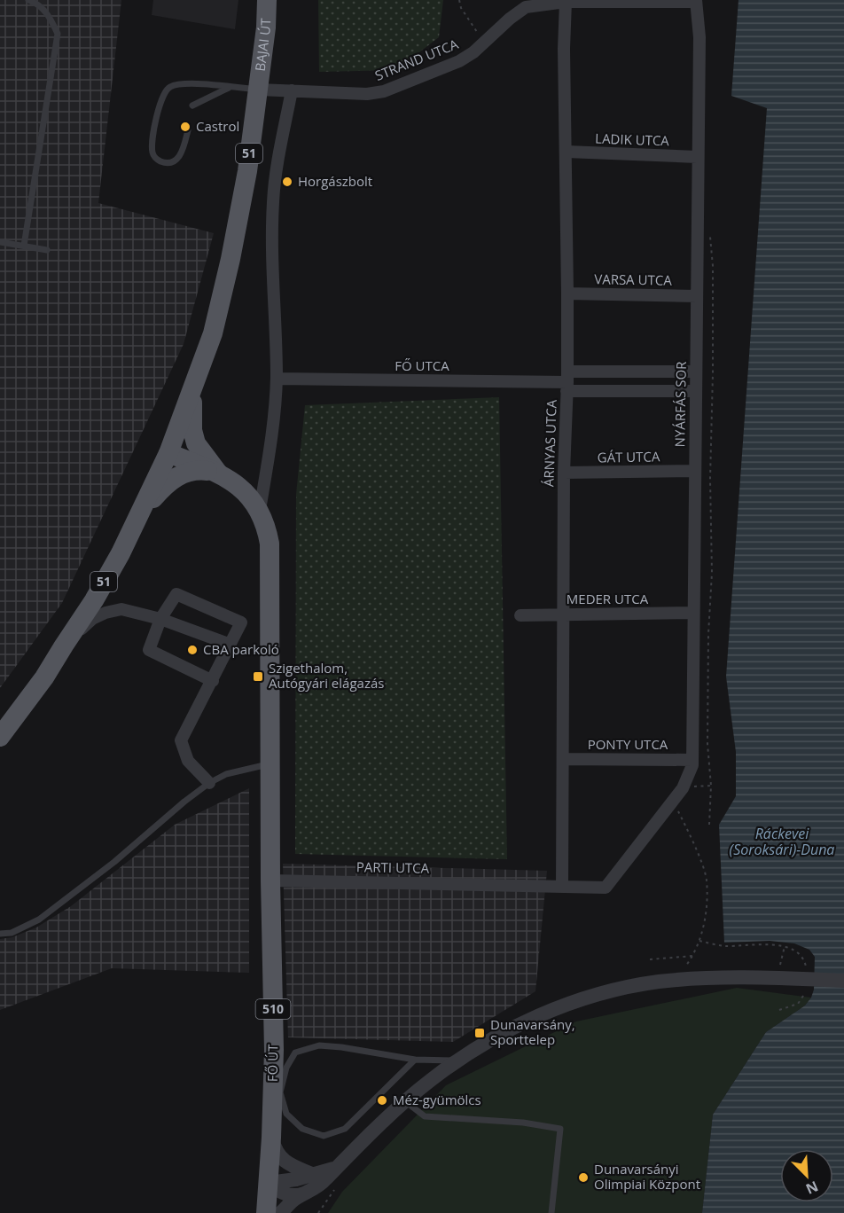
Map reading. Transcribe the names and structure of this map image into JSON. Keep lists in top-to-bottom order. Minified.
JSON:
{"streets":{"main road":["BAJAI ÚT","51","510","FŐ ÚT"],"street":["STRAND UTCA","LADIK UTCA","VARSA UTCA","FŐ UTCA","NYÁRFÁS SOR","ÁRNYAS UTCA","GÁT UTCA","MEDER UTCA","PONTY UTCA","PARTI UTCA"]},"crossings":[["BAJAI ÚT","STRAND UTCA"],["BAJAI ÚT","51"],["STRAND UTCA","51"],["STRAND UTCA","NYÁRFÁS SOR"],["STRAND UTCA","ÁRNYAS UTCA"],["LADIK UTCA","NYÁRFÁS SOR"],["LADIK UTCA","ÁRNYAS UTCA"],["51","510"],["VARSA UTCA","NYÁRFÁS SOR"],["VARSA UTCA","ÁRNYAS UTCA"],["FŐ UTCA","NYÁRFÁS SOR"],["FŐ UTCA","ÁRNYAS UTCA"],["NYÁRFÁS SOR","ÁRNYAS UTCA"],["NYÁRFÁS SOR","GÁT UTCA"],["NYÁRFÁS SOR","MEDER UTCA"],["NYÁRFÁS SOR","PONTY UTCA"],["NYÁRFÁS SOR","PARTI UTCA"],["ÁRNYAS UTCA","GÁT UTCA"],["ÁRNYAS UTCA","MEDER UTCA"],["ÁRNYAS UTCA","PONTY UTCA"],["ÁRNYAS UTCA","PARTI UTCA"],["PARTI UTCA","510"],["PARTI UTCA","FŐ ÚT"],["510","FŐ ÚT"]],"water":["Ráckevei (Soroksári)-Duna"],"places":{"other":["Castrol","Horgászbolt","CBA parkoló","Méz-gyümölcs","Dunavarsányi Olimpiai Központ"],"transit":["Szigethalom, Autógyári elágazás","Dunavarsány, Sporttelep"]},"north":"bottom right"}
